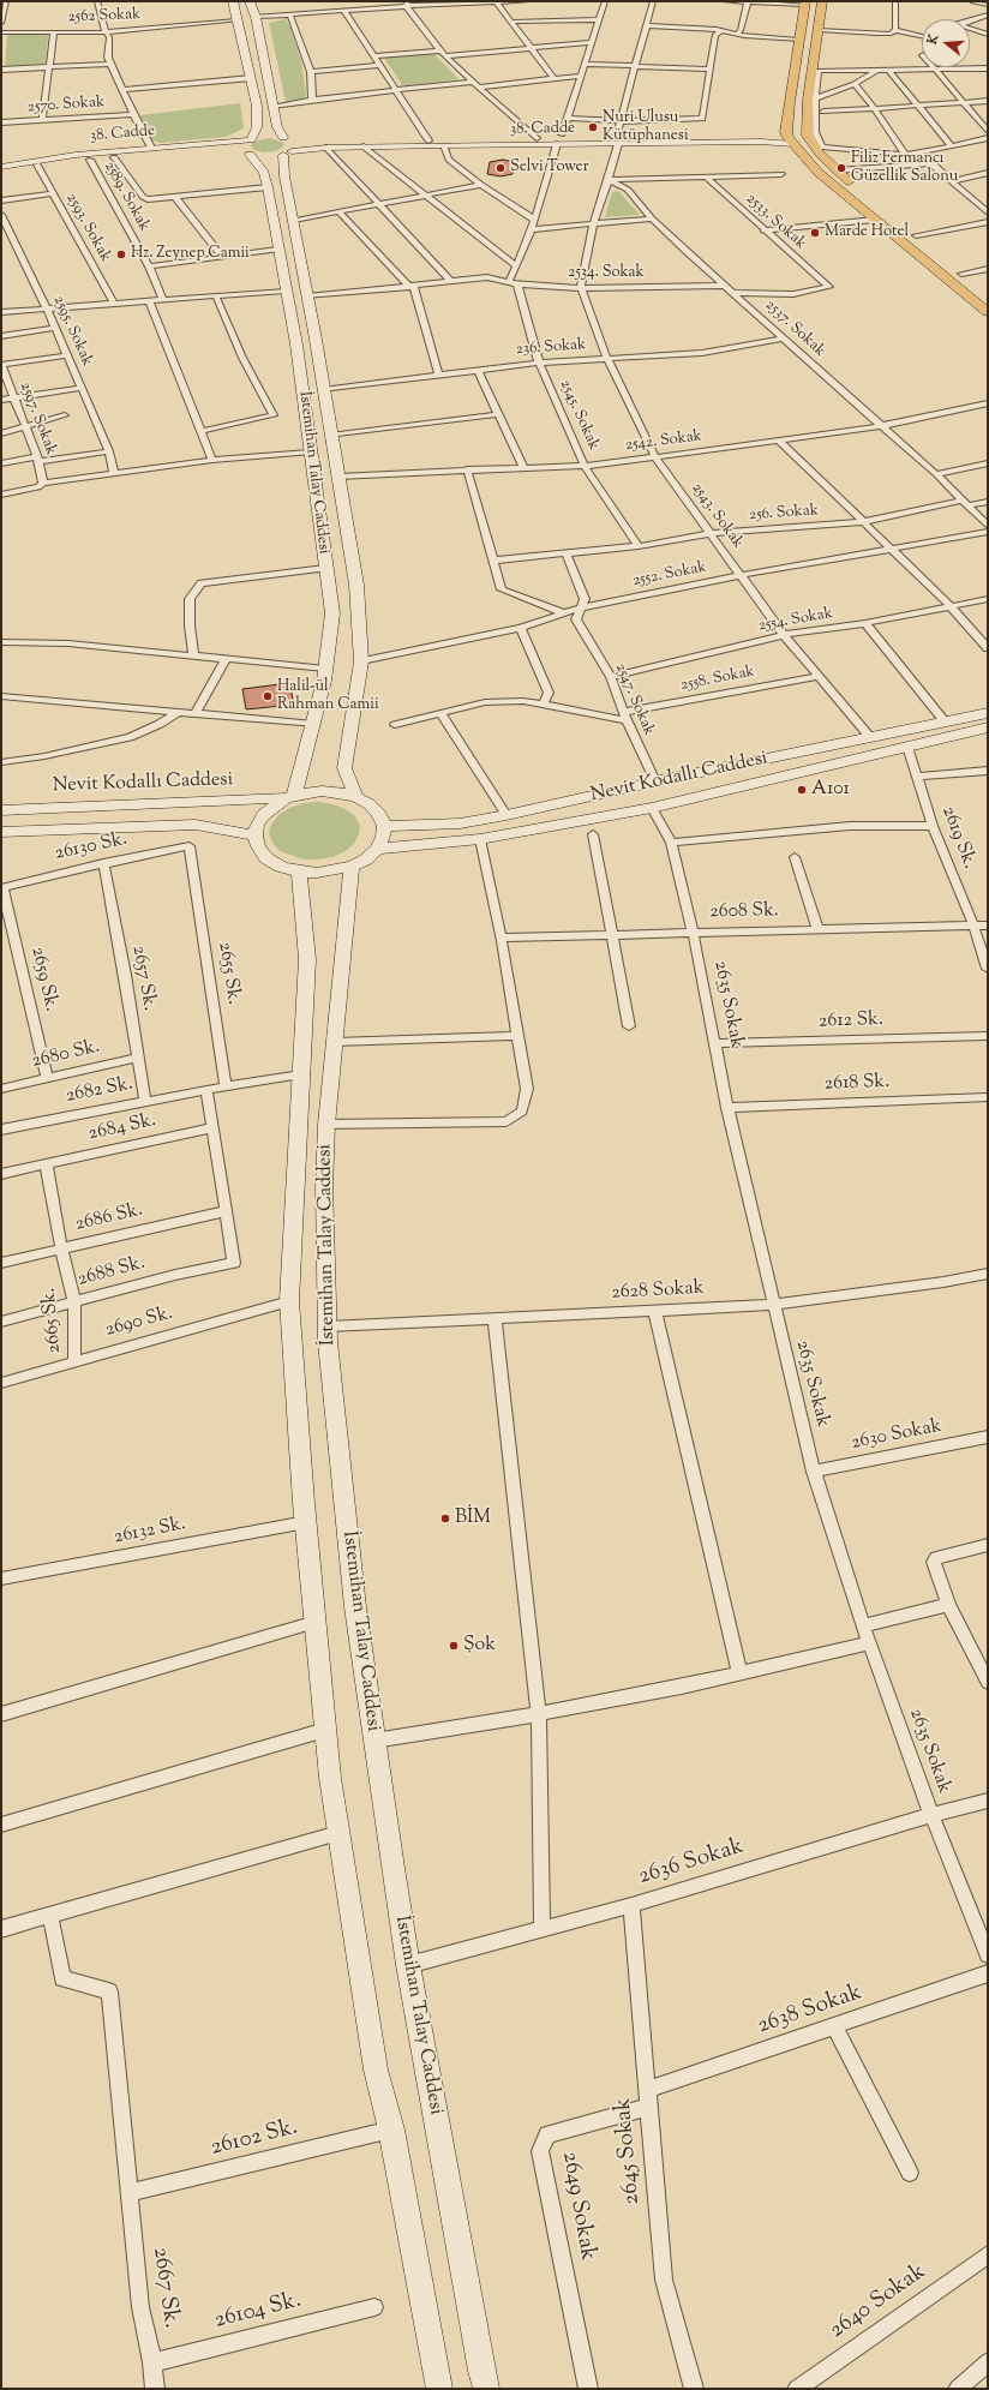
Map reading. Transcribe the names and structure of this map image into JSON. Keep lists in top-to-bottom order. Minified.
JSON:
{"streets":{"street":["2562 Sokak","2570. Sokak","38. Cadde","2589. Sokak","2533. Sokak","2593. Sokak","2534. Sokak","2537. Sokak","2595. Sokak","236. Sokak","2545. Sokak","2597. Sokak","2542. Sokak","İstemihan Talay Caddesi","256. Sokak","2543. Sokak","2552. Sokak","2554. Sokak","2558. Sokak","2547. Sokak","Nevit Kodallı Caddesi","2619 Sk.","26130 Sk.","2608 Sk.","2655 Sk.","2657 Sk.","2659 Sk.","2635 Sokak","2612 Sk.","2680 Sk.","2618 Sk.","2682 Sk.","2684 Sk.","2686 Sk.","2688 Sk.","2628 Sokak","2665 Sk.","2690 Sk.","2630 Sokak","26132 Sk.","2636 Sokak","2638 Sokak","26102 Sk.","2645 Sokak","2649 Sokak","2667 Sk.","2640 Sokak","26104 Sk."]},"crossings":[["38. Cadde","2589. Sokak"],["38. Cadde","2593. Sokak"],["38. Cadde","İstemihan Talay Caddesi"],["2533. Sokak","2537. Sokak"],["2534. Sokak","2537. Sokak"],["2534. Sokak","2545. Sokak"],["2534. Sokak","İstemihan Talay Caddesi"],["2534. Sokak","2543. Sokak"],["2537. Sokak","236. Sokak"],["2537. Sokak","2542. Sokak"],["2537. Sokak","256. Sokak"],["2595. Sokak","2597. Sokak"],["236. Sokak","2545. Sokak"],["236. Sokak","İstemihan Talay Caddesi"],["236. Sokak","2543. Sokak"],["2545. Sokak","2542. Sokak"],["2545. Sokak","256. Sokak"],["2542. Sokak","İstemihan Talay Caddesi"],["2542. Sokak","2543. Sokak"],["İstemihan Talay Caddesi","2552. Sokak"],["İstemihan Talay Caddesi","Nevit Kodallı Caddesi"],["İstemihan Talay Caddesi","2628 Sokak"],["İstemihan Talay Caddesi","2690 Sk."],["İstemihan Talay Caddesi","26132 Sk."],["İstemihan Talay Caddesi","2636 Sokak"],["İstemihan Talay Caddesi","26102 Sk."],["256. Sokak","2543. Sokak"],["256. Sokak","2547. Sokak"],["2543. Sokak","2552. Sokak"],["2543. Sokak","2554. Sokak"],["2543. Sokak","2558. Sokak"],["2543. Sokak","Nevit Kodallı Caddesi"],["2552. Sokak","2547. Sokak"],["2554. Sokak","2547. Sokak"],["2558. Sokak","2547. Sokak"],["2547. Sokak","Nevit Kodallı Caddesi"],["Nevit Kodallı Caddesi","2619 Sk."],["Nevit Kodallı Caddesi","2635 Sokak"],["2619 Sk.","2608 Sk."],["26130 Sk.","2655 Sk."],["26130 Sk.","2657 Sk."],["26130 Sk.","2659 Sk."],["2608 Sk.","2635 Sokak"],["2657 Sk.","2680 Sk."],["2657 Sk.","2682 Sk."],["2659 Sk.","2680 Sk."],["2635 Sokak","2612 Sk."],["2635 Sokak","2618 Sk."],["2635 Sokak","2628 Sokak"],["2635 Sokak","2630 Sokak"],["2635 Sokak","2636 Sokak"],["2684 Sk.","2665 Sk."],["2686 Sk.","2688 Sk."],["2686 Sk.","2665 Sk."],["2688 Sk.","2665 Sk."],["2665 Sk.","2690 Sk."],["2636 Sokak","2645 Sokak"],["2638 Sokak","2645 Sokak"],["2638 Sokak","2649 Sokak"],["26102 Sk.","2667 Sk."],["2645 Sokak","2649 Sokak"],["2667 Sk.","26104 Sk."]],"places":["Nuri Ulusu Kütüphanesi","Selvi Tower","Filiz Fermancı Güzellik Salonu","Marde Hotel","Hz. Zeynep Camii","Halil-ül Rahman Camii","A101","BİM","Şok"],"north":"left"}
